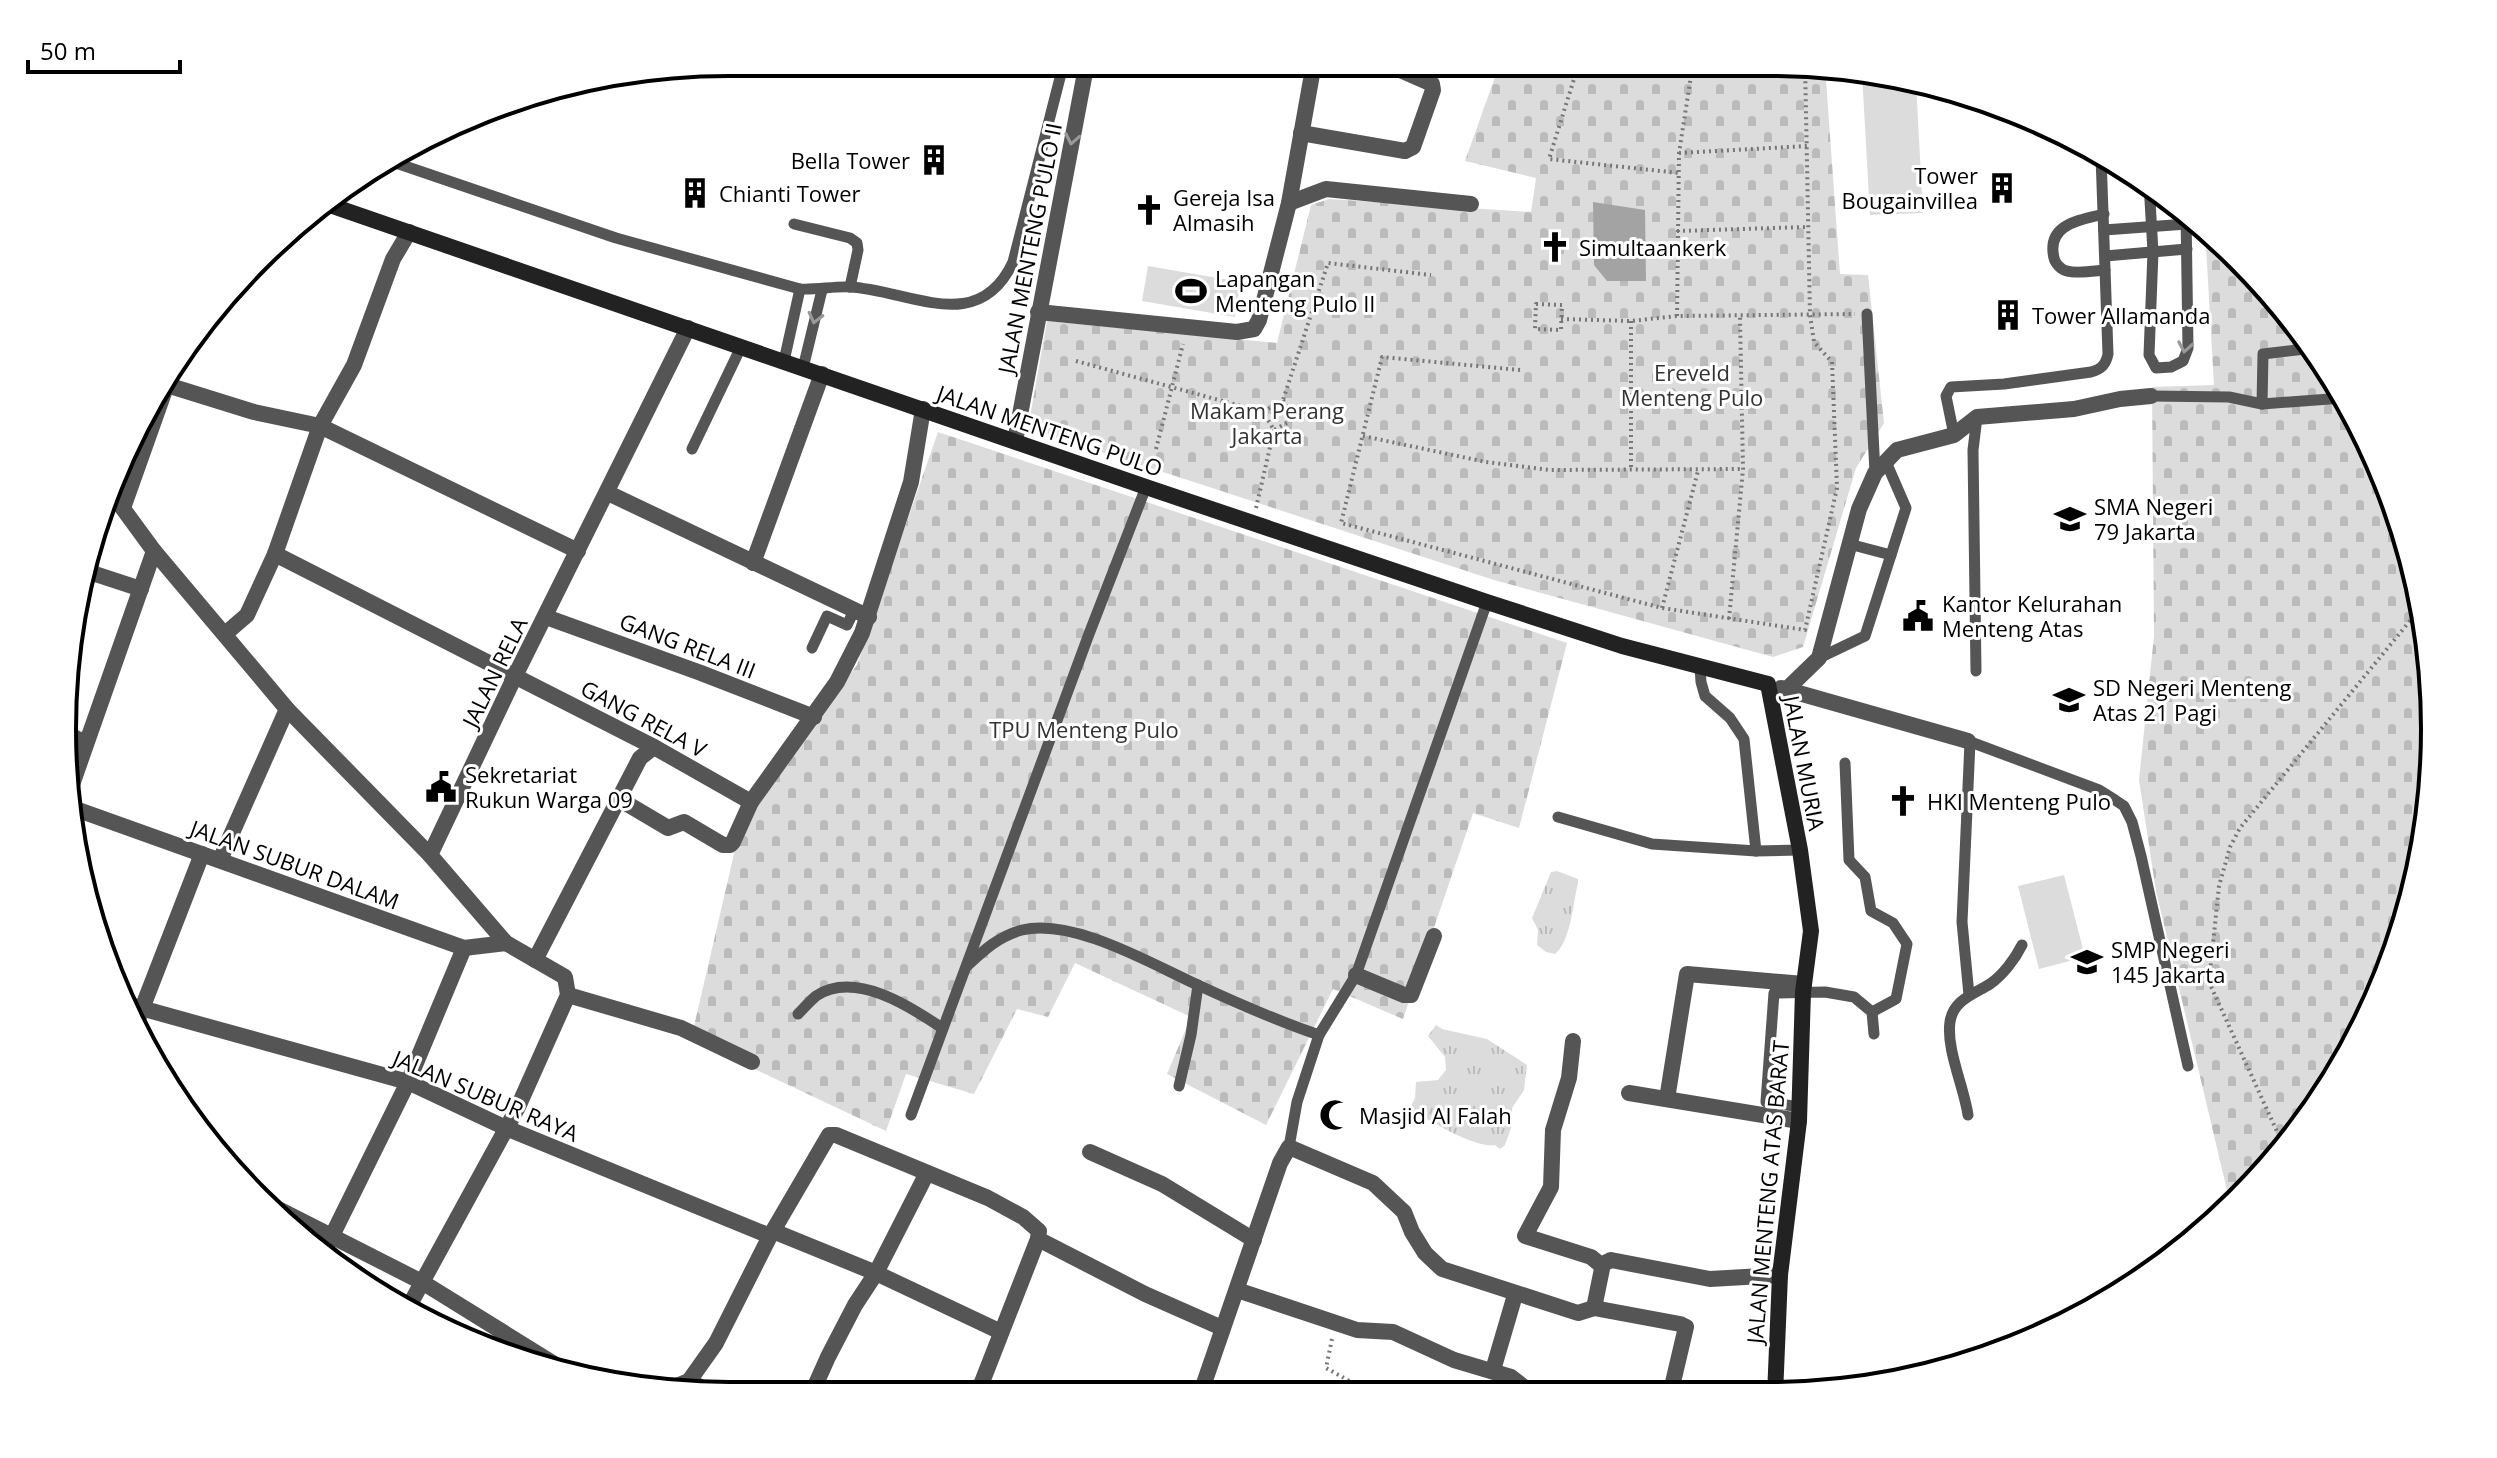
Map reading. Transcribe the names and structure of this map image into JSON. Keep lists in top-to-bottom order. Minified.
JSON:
{"streets":{"street":["JALAN MENTENG PULO II","JALAN MENTENG PULO","GANG RELA III","JALAN RELA","GANG RELA V","JALAN MURIA","JALAN SUBUR DALAM","JALAN SUBUR RAYA","JALAN MENTENG ATAS BARAT"]},"crossings":[["JALAN MENTENG PULO II","JALAN MENTENG PULO"],["JALAN MENTENG PULO","JALAN RELA"],["JALAN MENTENG PULO","JALAN MURIA"],["GANG RELA III","JALAN RELA"],["JALAN RELA","GANG RELA V"],["JALAN MURIA","JALAN MENTENG ATAS BARAT"]],"one_way":["JALAN MENTENG PULO II"],"parks":["Ereveld Menteng Pulo","Makam Perang Jakarta","TPU Menteng Pulo"],"places":{"building":["Bella Tower","Tower Bougainvillea","Chianti Tower","Tower Allamanda"],"church":["Gereja Isa Almasih","Simultaankerk","HKI Menteng Pulo"],"sports":["Lapangan Menteng Pulo II"],"school or university":["SMA Negeri 79 Jakarta","SD Negeri Menteng Atas 21 Pagi","SMP Negeri 145 Jakarta"],"public building":["Kantor Kelurahan Menteng Atas","Sekretariat Rukun Warga 09"],"mosque":["Masjid Al Falah"]},"scale_bar":"50 m"}
